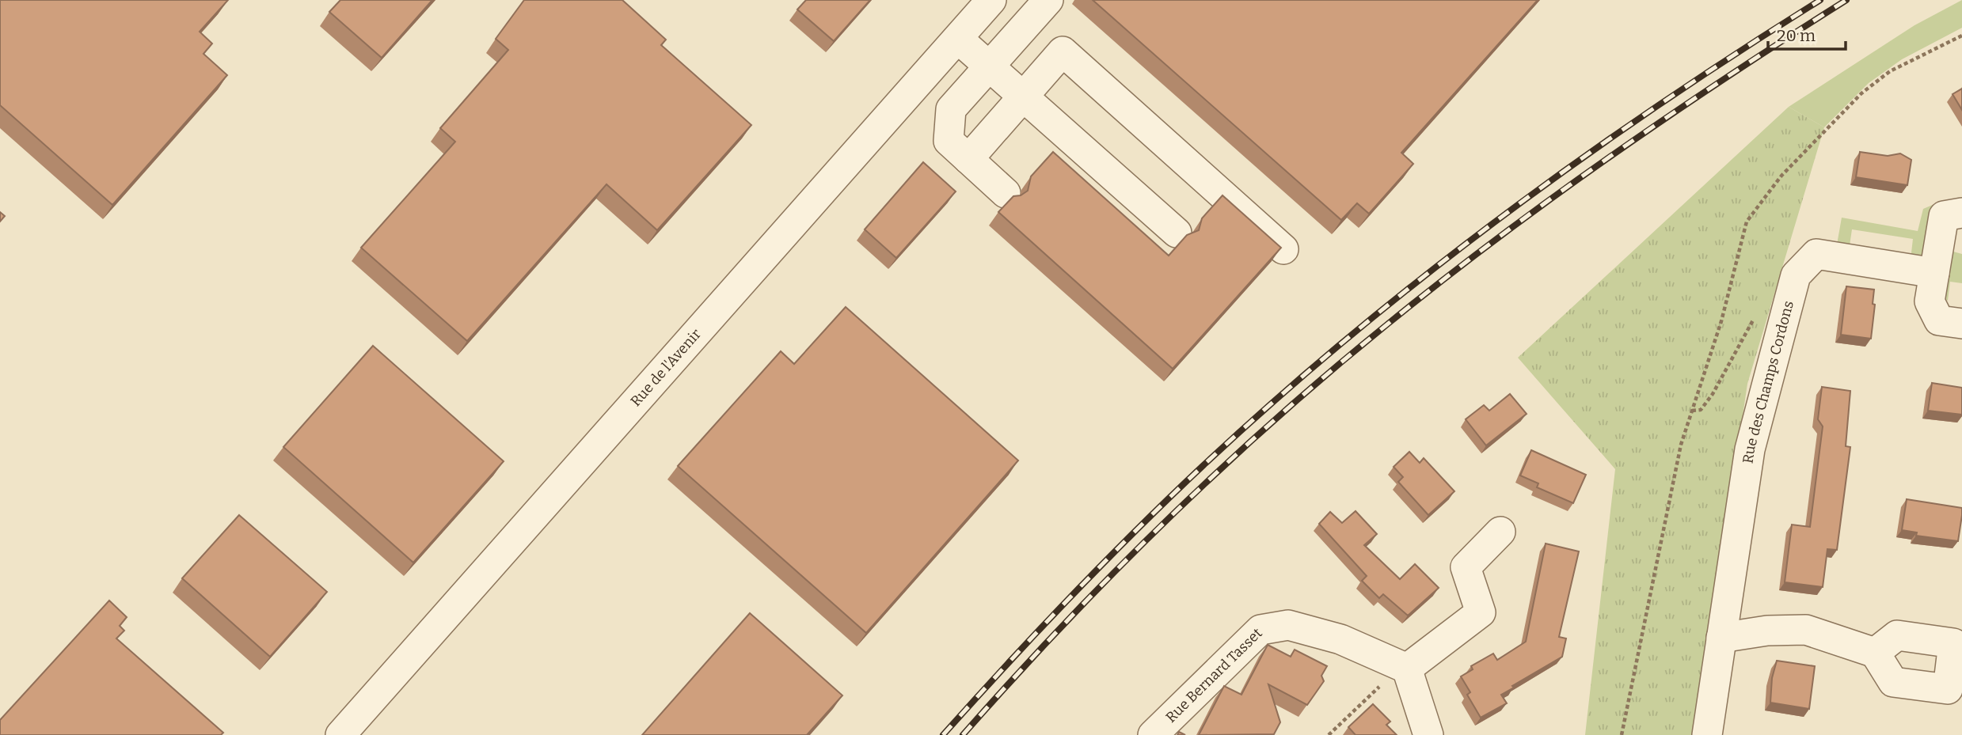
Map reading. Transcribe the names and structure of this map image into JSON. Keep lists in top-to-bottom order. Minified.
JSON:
{"streets":{"street":["Rue de l'Avenir","Rue des Champs Cordons","Rue Bernard Tasset"]},"scale_bar":"20 m"}
